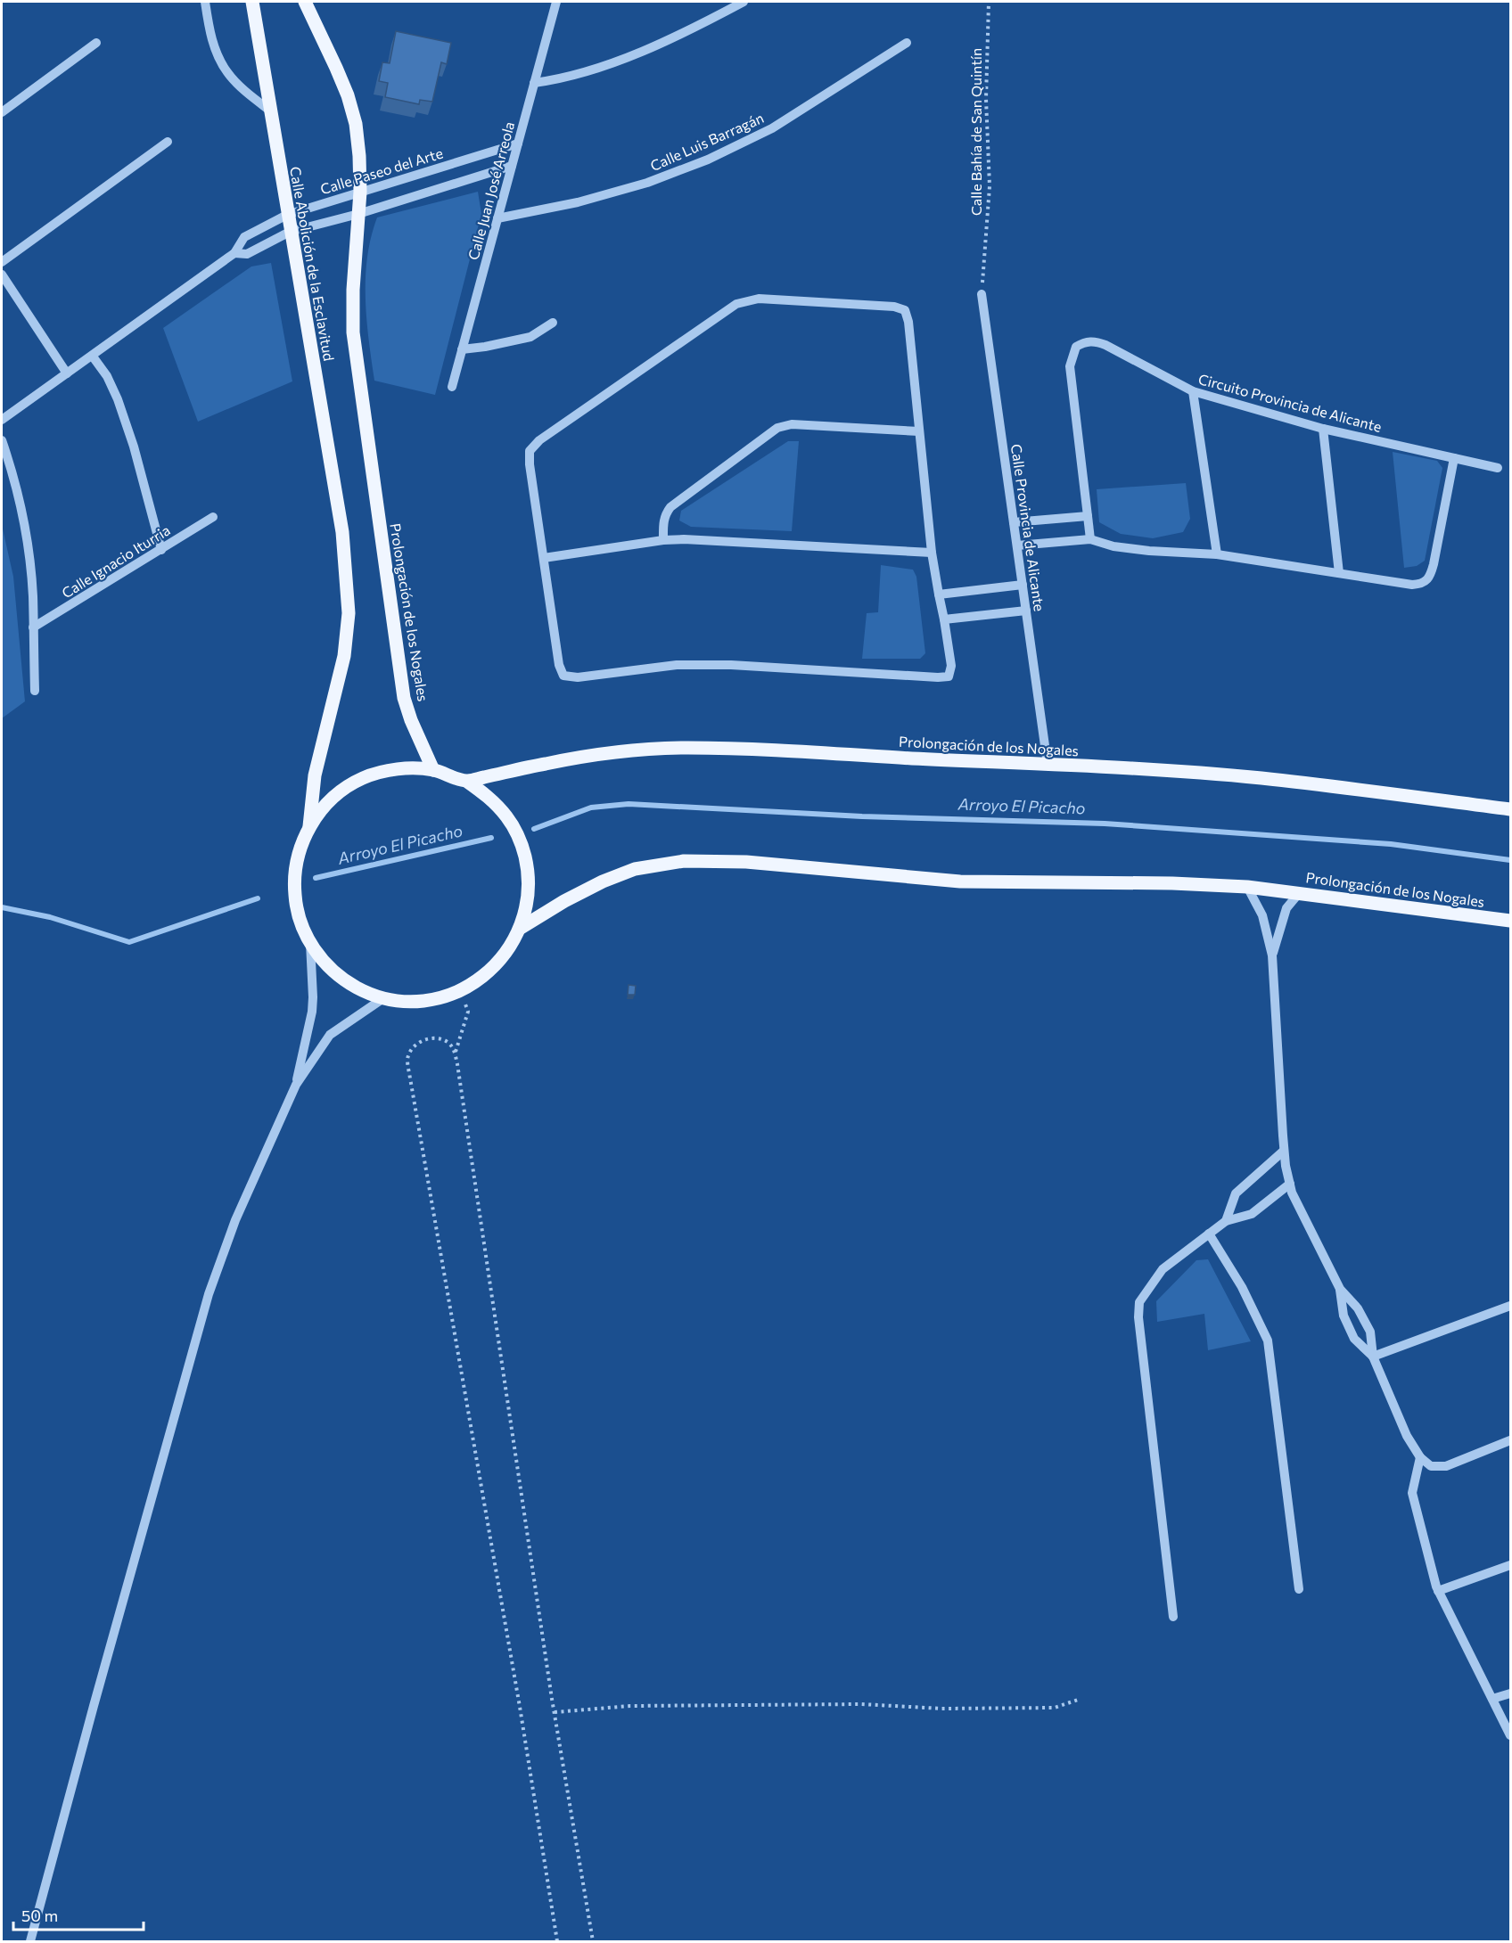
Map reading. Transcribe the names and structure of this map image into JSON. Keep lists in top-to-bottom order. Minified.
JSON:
{"streets":{"main road":["Calle Abolición de la Esclavitud","Prolongación de los Nogales"],"street":["Calle Luis Barragán","Calle Paseo del Arte","Calle Juan José Arreola","Circuito Provincia de Alicante","Calle Provincia de Alicante","Calle Ignacio Iturria"],"path":["Calle Bahía de San Quintín"]},"crossings":[["Calle Bahía de San Quintín","Calle Provincia de Alicante"],["Calle Luis Barragán","Calle Juan José Arreola"],["Calle Paseo del Arte","Calle Juan José Arreola"],["Calle Paseo del Arte","Calle Abolición de la Esclavitud"],["Calle Abolición de la Esclavitud","Prolongación de los Nogales"],["Calle Provincia de Alicante","Prolongación de los Nogales"]],"water":["Arroyo El Picacho"],"scale_bar":"50 m"}
